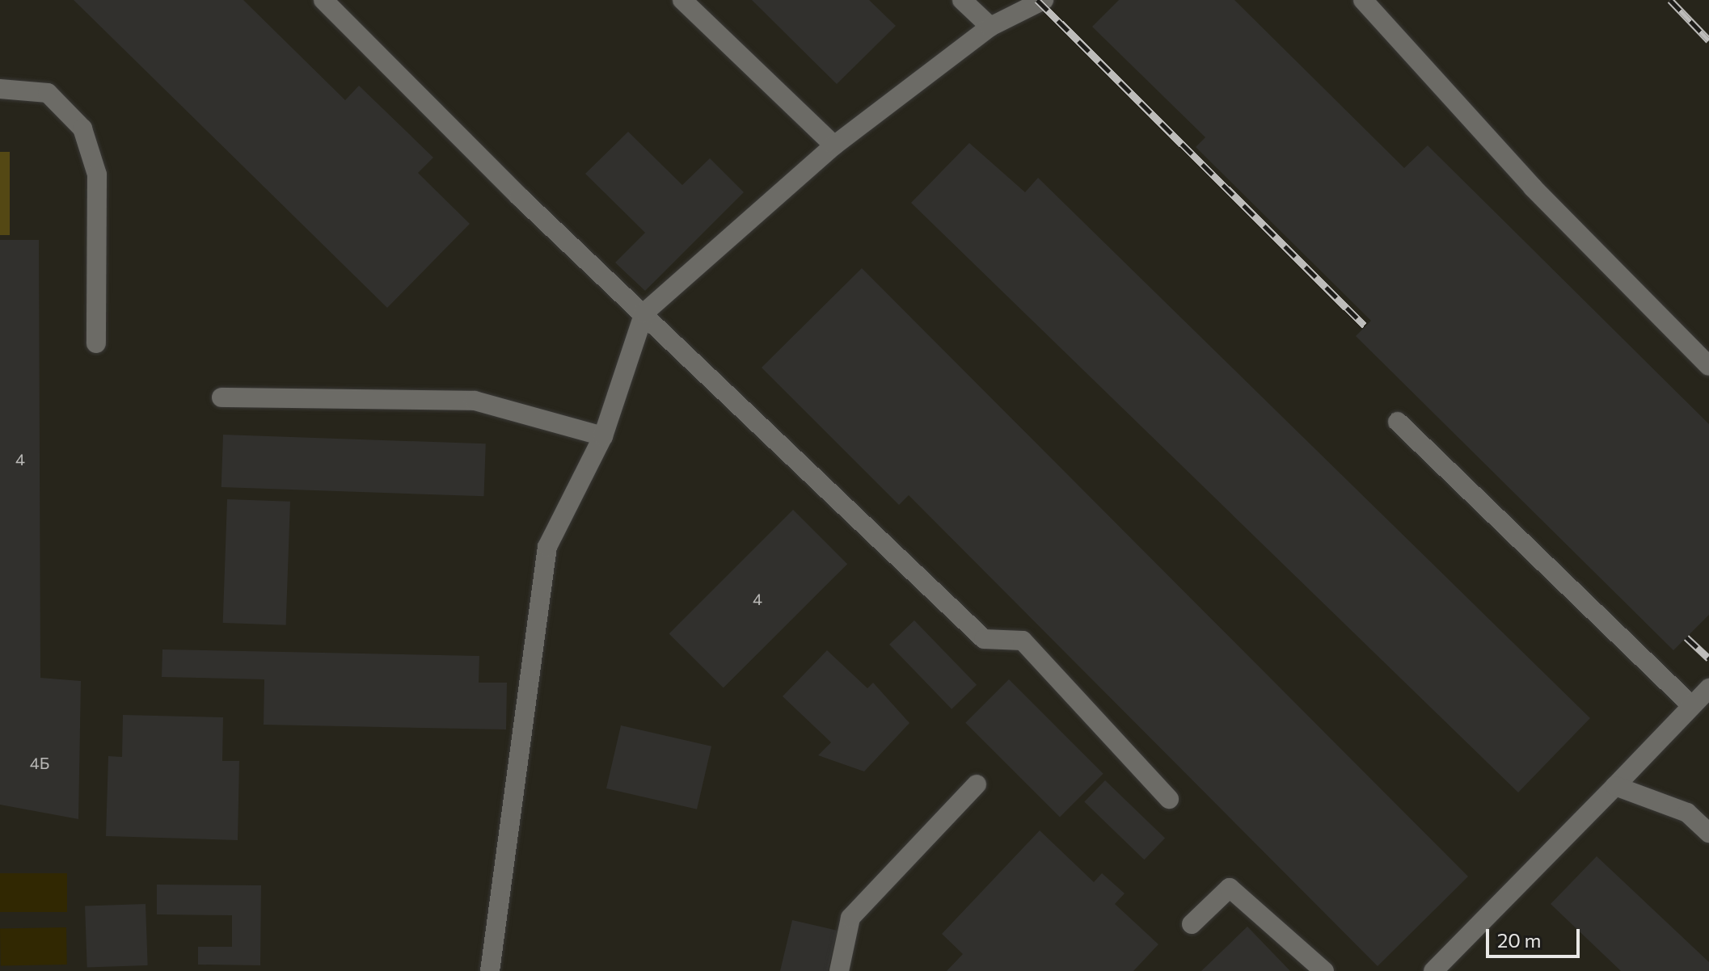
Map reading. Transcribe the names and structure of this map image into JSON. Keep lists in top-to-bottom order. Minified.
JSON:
{"house_numbers":["4","4","4Б"],"scale_bar":"20 m"}
